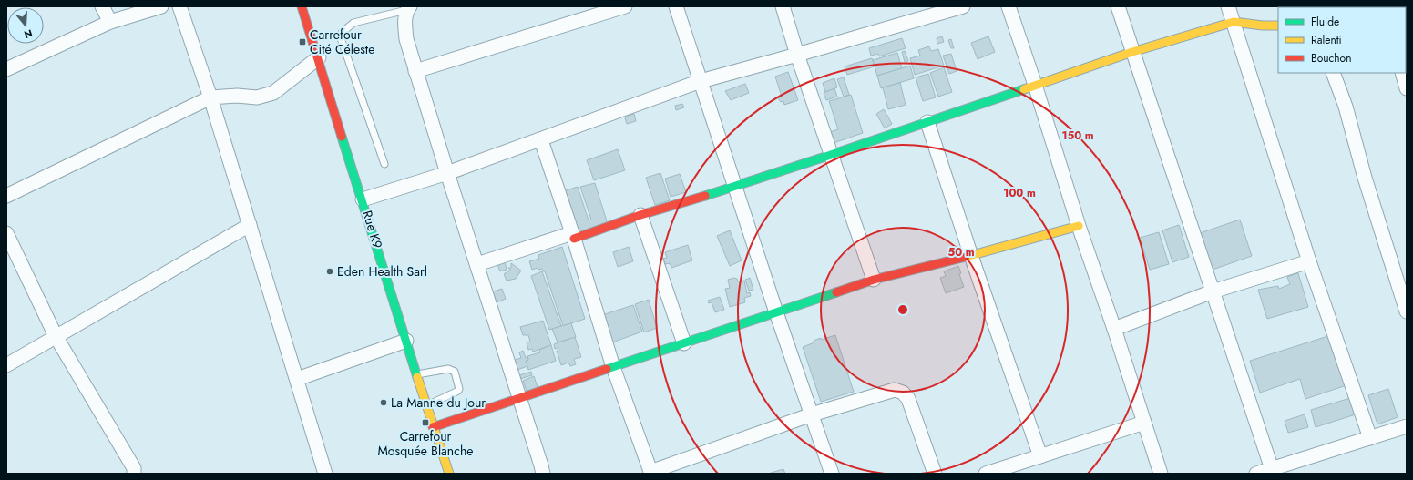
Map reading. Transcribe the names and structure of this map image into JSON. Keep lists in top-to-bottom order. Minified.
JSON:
{"streets":{"street":["Rue K9"]},"places":{"transit":["Carrefour Cité Céleste","Carrefour Mosquée Blanche"],"other":["Eden Health Sarl","La Manne du Jour"]},"legend":["Fluide","Ralenti","Bouchon"],"north":"bottom","rings":["150 m","100 m","50 m"]}
